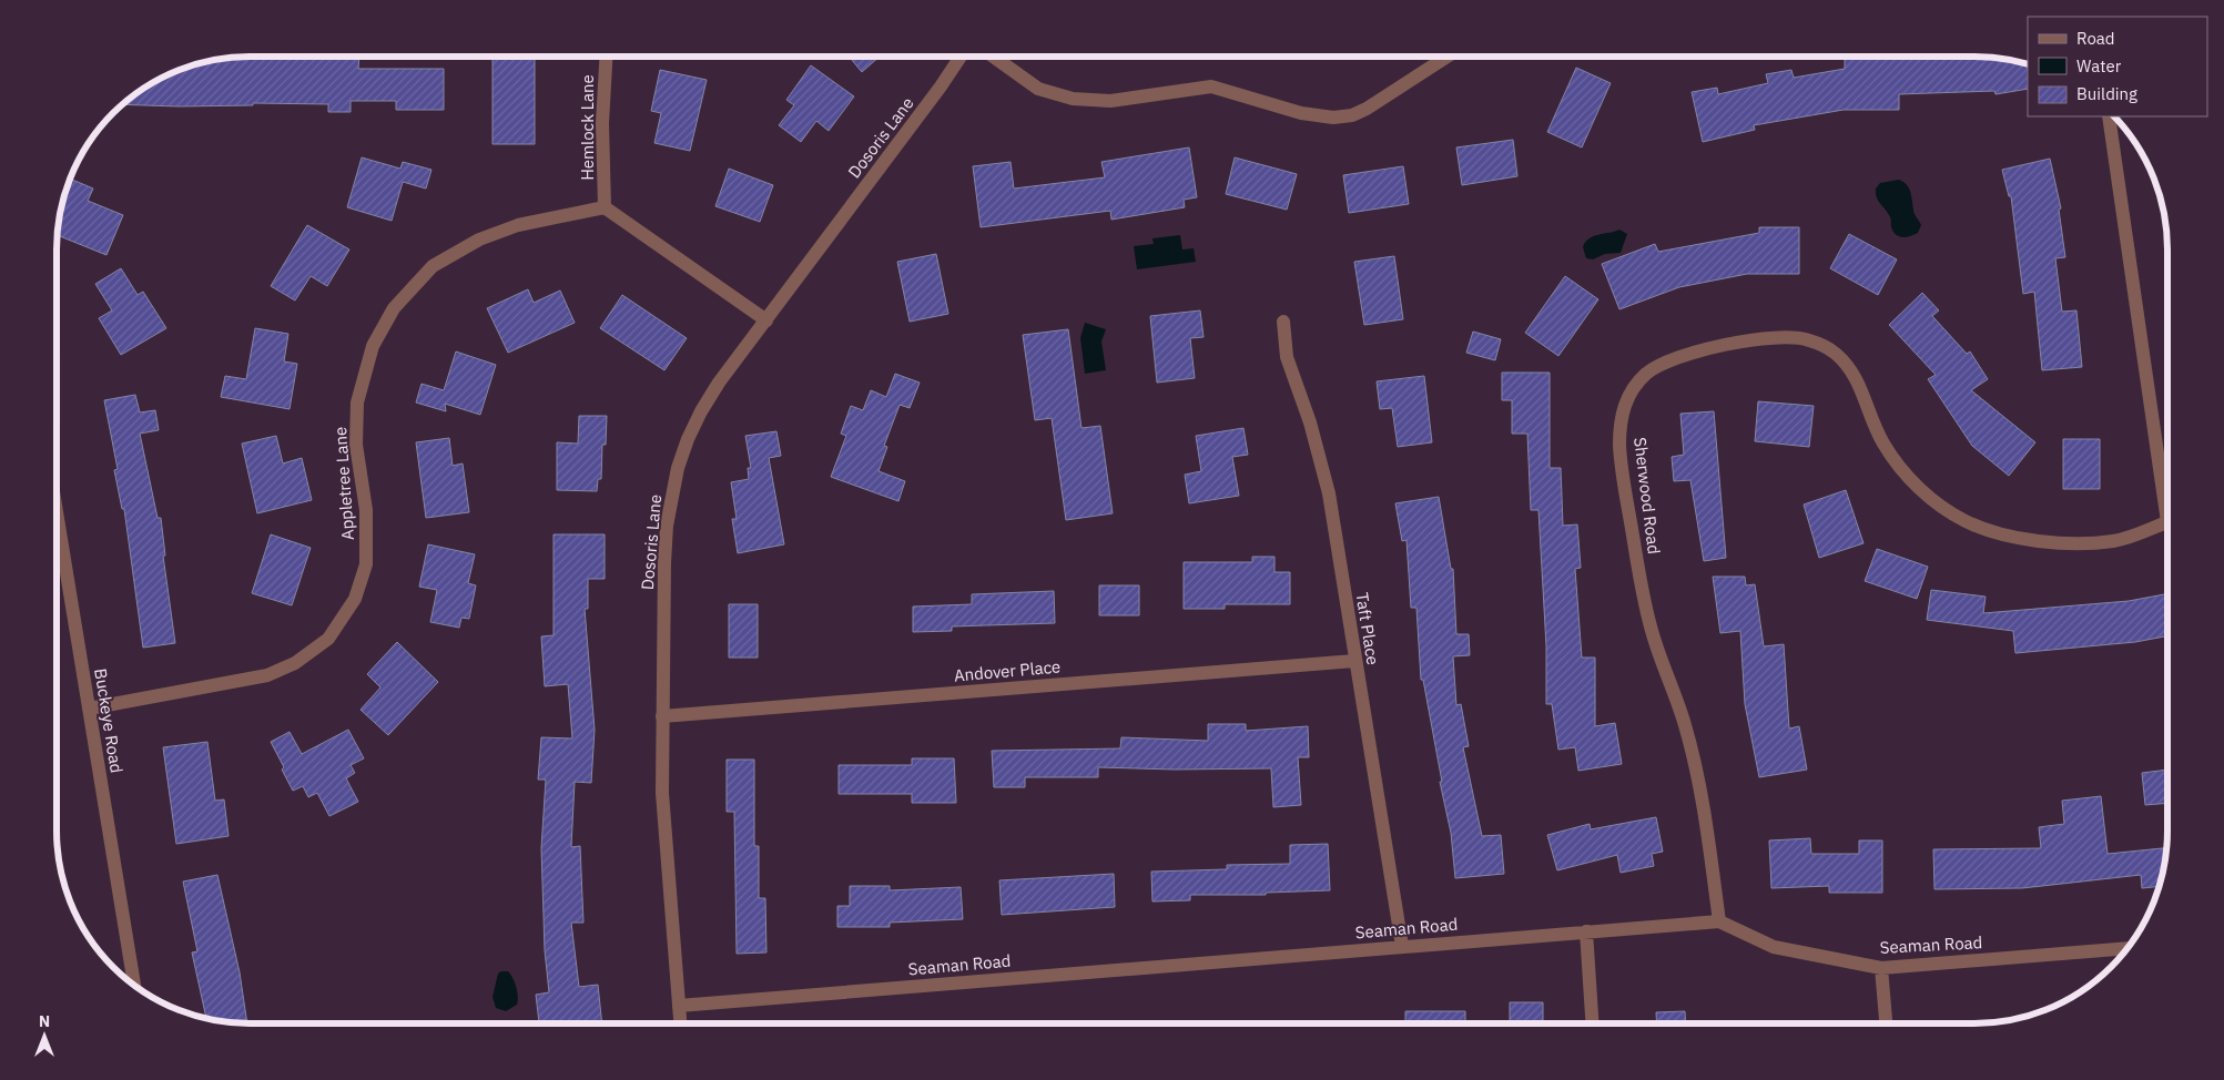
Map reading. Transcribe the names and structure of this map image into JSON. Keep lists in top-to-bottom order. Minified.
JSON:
{"streets":{"street":["Hemlock Lane","Dosoris Lane","Appletree Lane","Sherwood Road","Taft Place","Andover Place","Buckeye Road","Seaman Road"]},"crossings":[["Hemlock Lane","Appletree Lane"],["Dosoris Lane","Andover Place"],["Dosoris Lane","Seaman Road"],["Appletree Lane","Buckeye Road"],["Sherwood Road","Seaman Road"],["Taft Place","Andover Place"],["Taft Place","Seaman Road"]],"legend":["Road","Water","Building"],"north":"top"}
